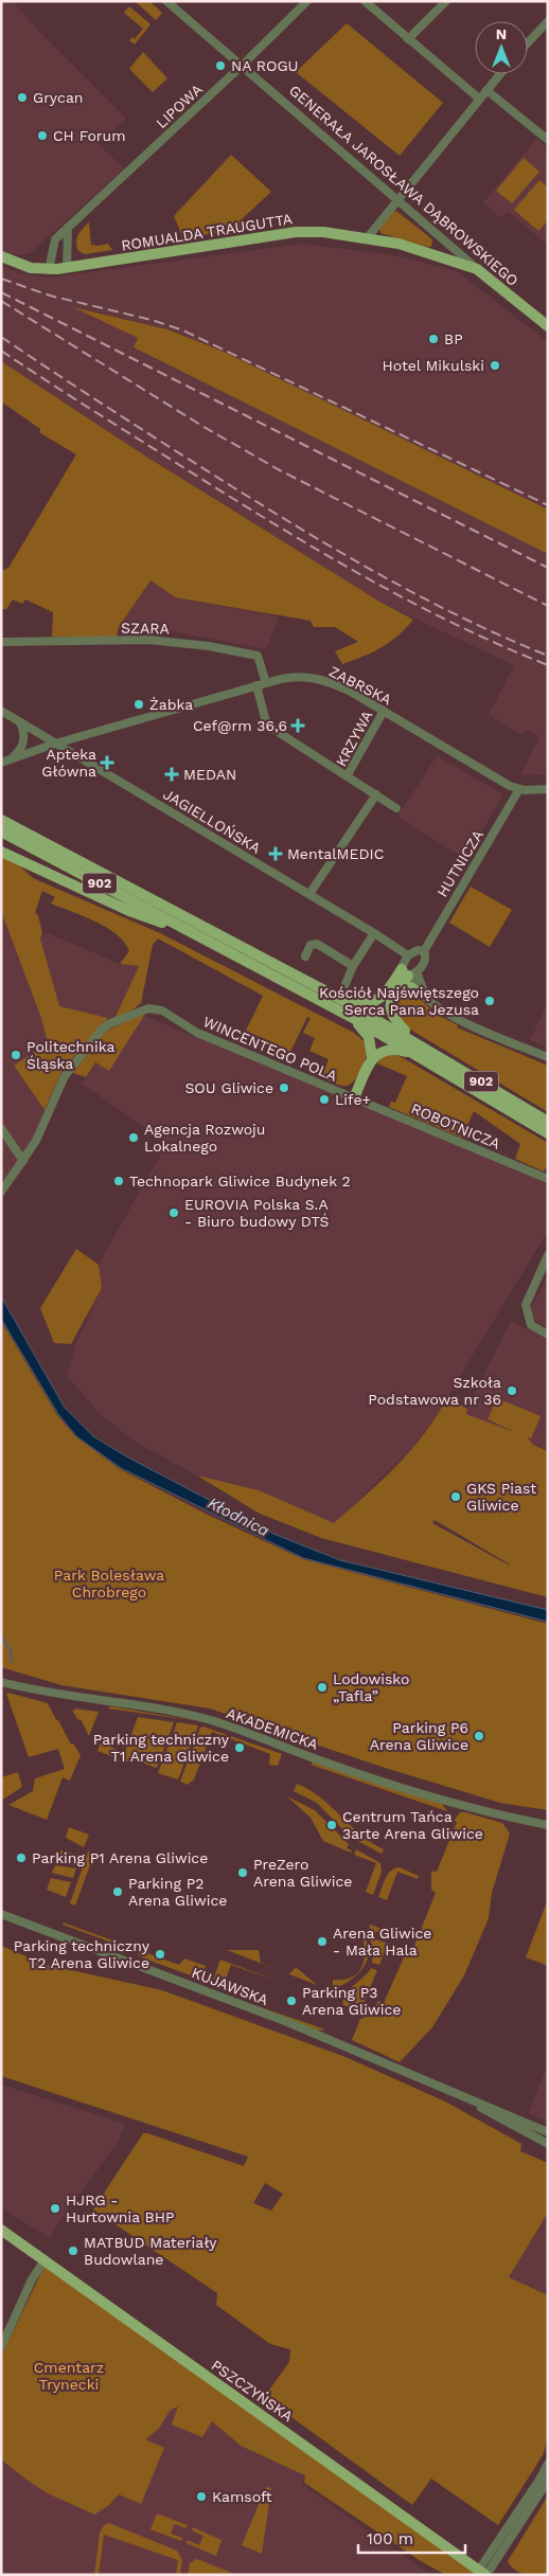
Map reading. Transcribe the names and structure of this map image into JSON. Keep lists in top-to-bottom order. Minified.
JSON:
{"streets":{"main road":["GENERAŁA JAROSŁAWA DĄBROWSKIEGO","ROMUALDA TRAUGUTTA","902","PSZCZYŃSKA"],"street":["LIPOWA","SZARA","ZABRSKA","KRZYWA","JAGIELLOŃSKA","HUTNICZA","WINCENTEGO POLA","ROBOTNICZA","AKADEMICKA","KUJAWSKA"]},"crossings":[["LIPOWA","GENERAŁA JAROSŁAWA DĄBROWSKIEGO"],["LIPOWA","ROMUALDA TRAUGUTTA"],["GENERAŁA JAROSŁAWA DĄBROWSKIEGO","ROMUALDA TRAUGUTTA"],["SZARA","ZABRSKA"],["ZABRSKA","KRZYWA"],["ZABRSKA","JAGIELLOŃSKA"],["ZABRSKA","HUTNICZA"],["WINCENTEGO POLA","ROBOTNICZA"]],"water":["Kłodnica"],"parks":["Park Bolesława Chrobrego","Cmentarz Trynecki"],"places":{"other":["NA ROGU","Grycan","CH Forum","BP","Hotel Mikulski","Żabka","Kościół Najświętszego Serca Pana Jezusa","Politechnika Śląska","SOU Gliwice","Life+","Agencja Rozwoju Lokalnego","Technopark Gliwice Budynek 2","EUROVIA Polska S.A - Biuro budowy DTŚ","Szkoła Podstawowa nr 36","GKS Piast Gliwice","Lodowisko „Tafla”","Parking P6 Arena Gliwice","Parking techniczny T1 Arena Gliwice","Centrum Tańca 3arte Arena Gliwice","Parking P1 Arena Gliwice","PreZero Arena Gliwice","Parking P2 Arena Gliwice","Arena Gliwice - Mała Hala","Parking techniczny T2 Arena Gliwice","Parking P3 Arena Gliwice","HJRG - Hurtownia BHP","MATBUD Materiały Budowlane","Kamsoft"],"health":["Cef@rm 36,6","Apteka Główna","MEDAN","MentalMEDIC"]},"scale_bar":"100 m","north":"top"}
